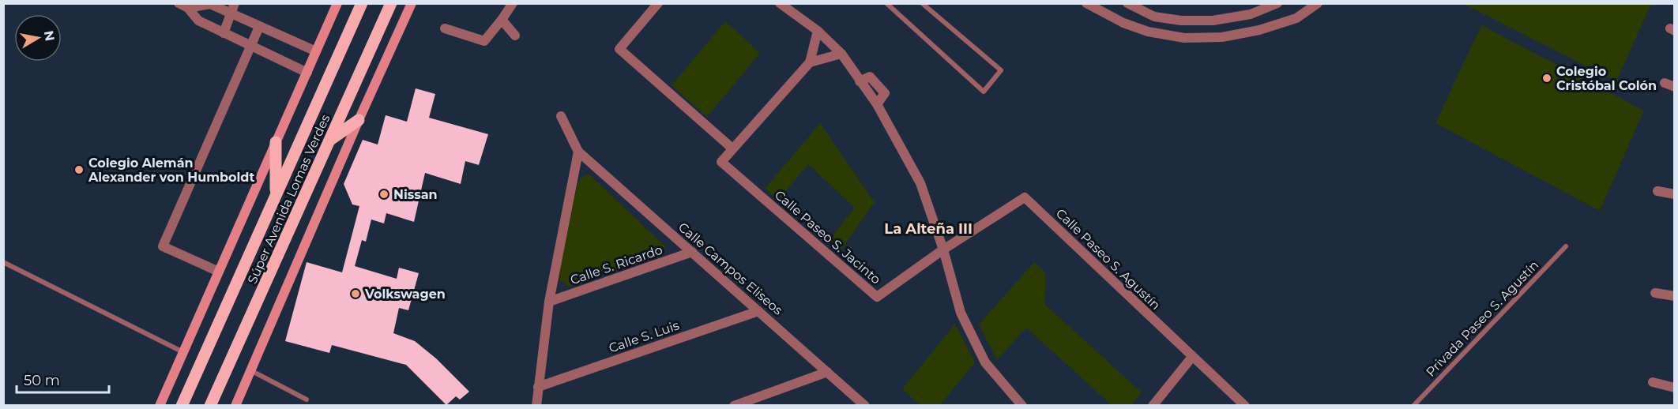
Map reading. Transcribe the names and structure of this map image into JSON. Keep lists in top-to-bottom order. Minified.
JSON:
{"streets":{"main road":["Súper Avenida Lomas Verdes"],"street":["Calle Paseo S. Jacinto","Calle Paseo S. Agustín","Calle S. Ricardo","Calle Campos Eliseos","Calle S. Luis"],"lane":["Privada Paseo S. Agustín"]},"crossings":[["Calle Paseo S. Jacinto","Calle Paseo S. Agustín"],["Calle S. Ricardo","Calle Campos Eliseos"],["Calle Campos Eliseos","Calle S. Luis"]],"districts":["La Alteña III"],"places":["Colegio Cristóbal Colón","Colegio Alemán Alexander von Humboldt","Nissan","Volkswagen"],"scale_bar":"50 m","north":"right"}
